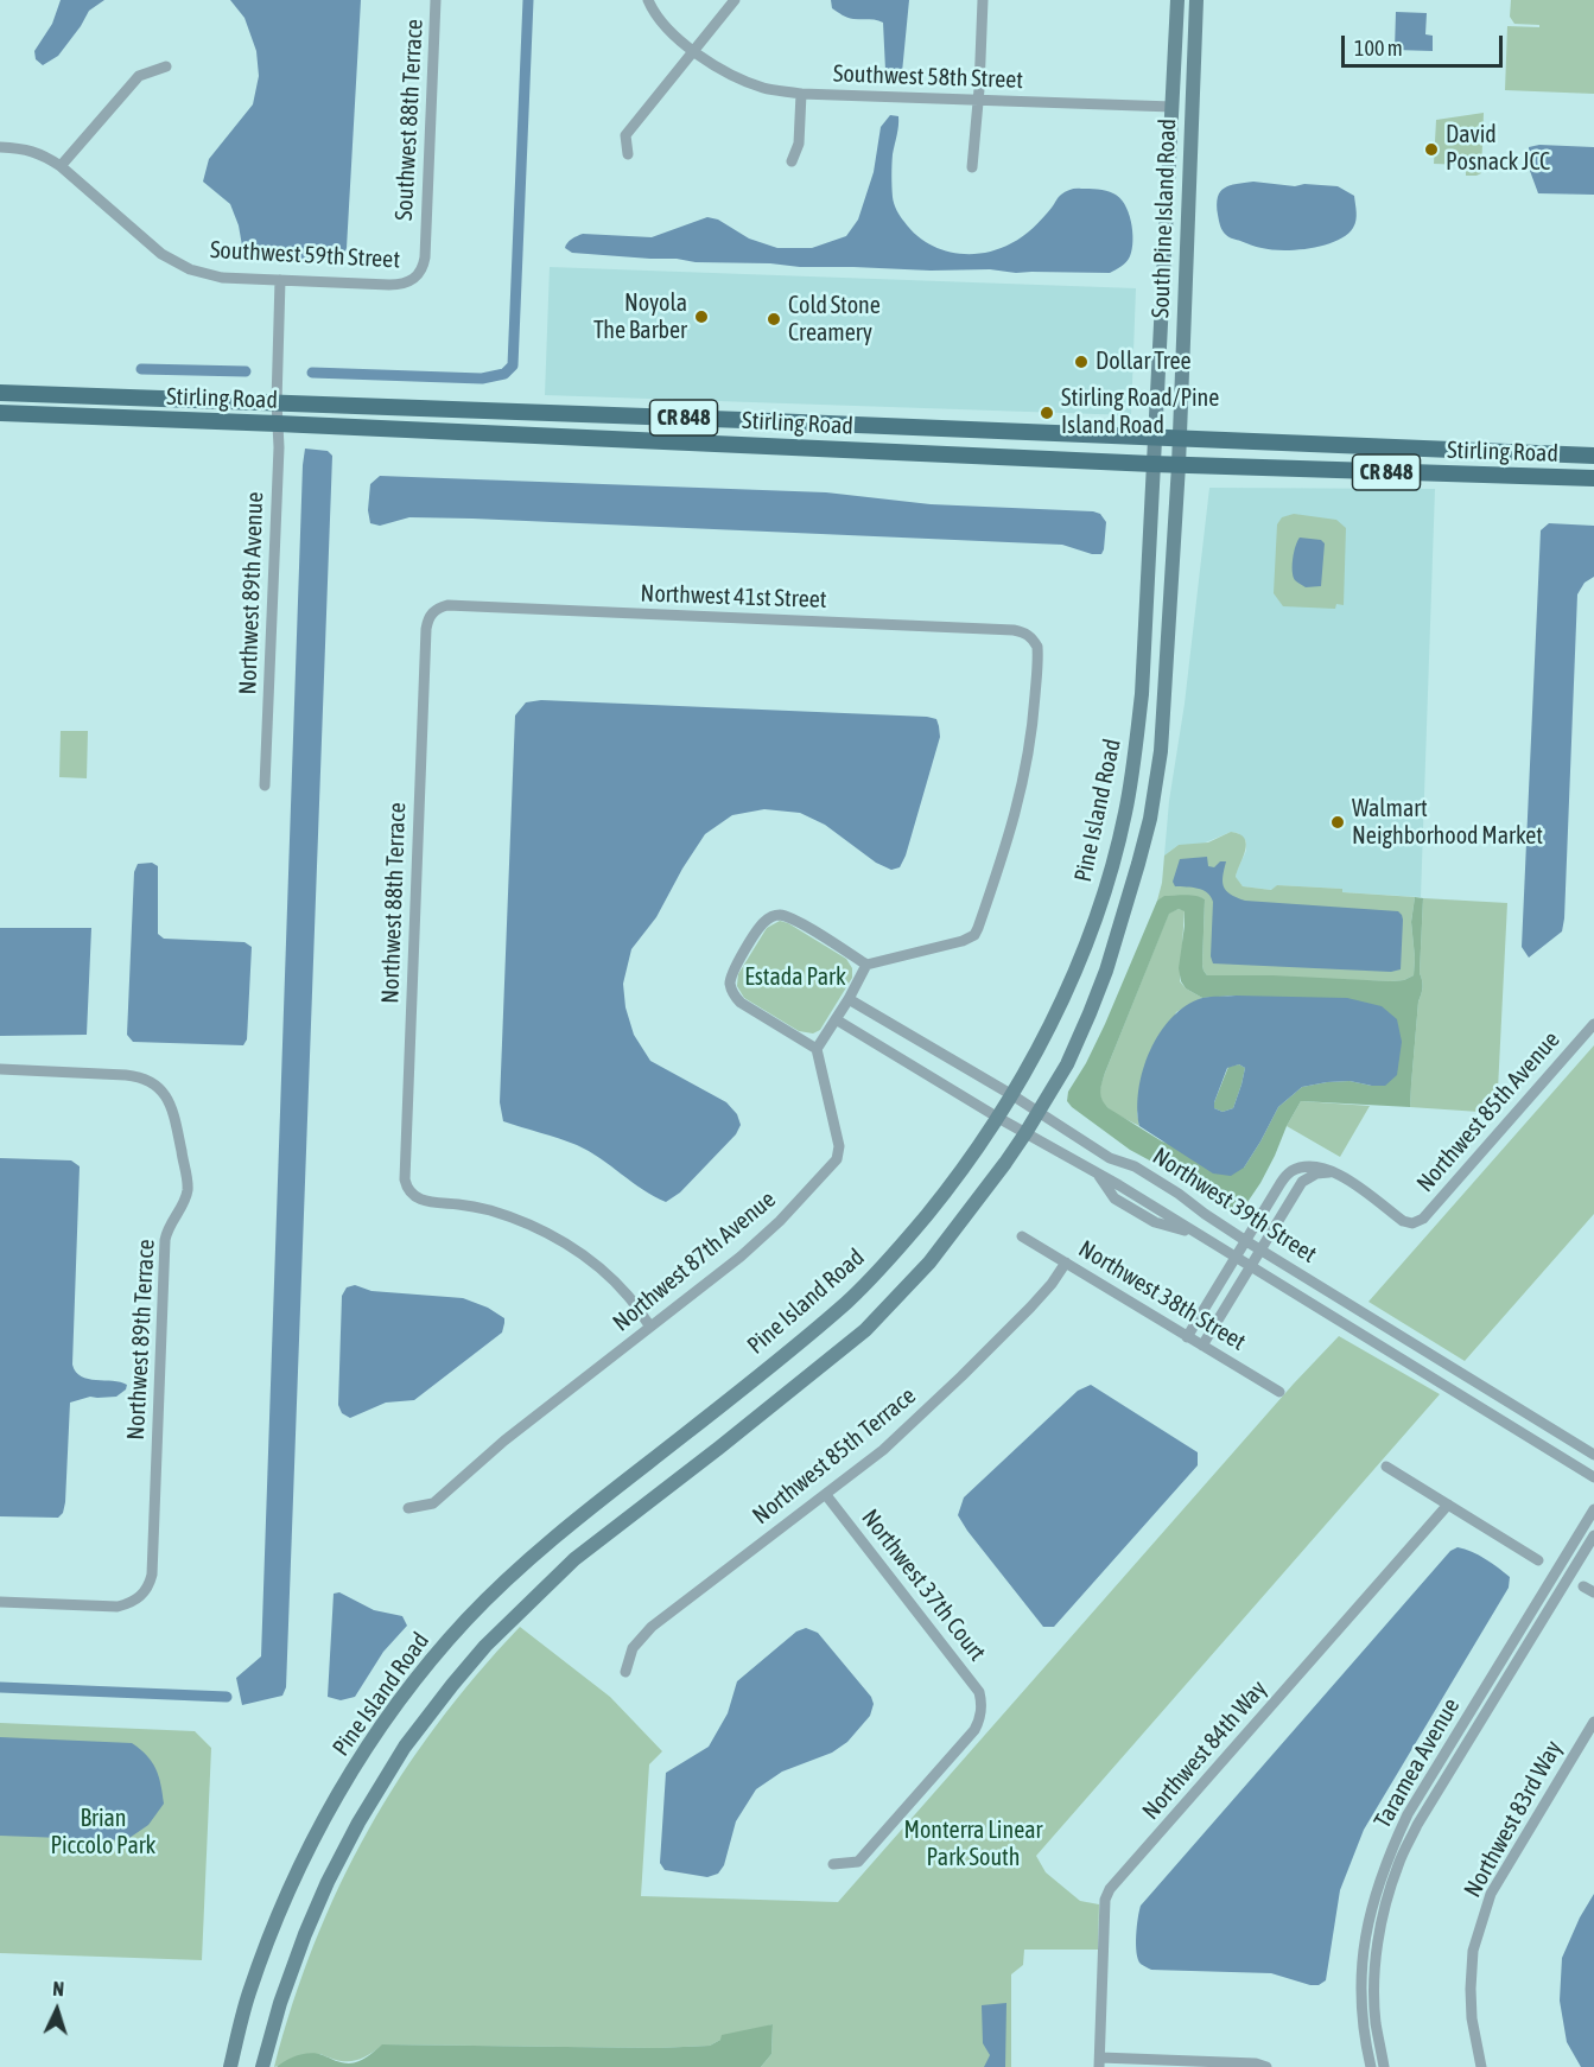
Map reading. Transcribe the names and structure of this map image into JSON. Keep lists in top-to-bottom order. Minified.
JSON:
{"streets":{"main road":["South Pine Island Road","Stirling Road","CR 848","Pine Island Road"],"street":["Southwest 58th Street","Southwest 88th Terrace","Southwest 59th Street","Northwest 89th Avenue","Northwest 41st Street","Northwest 88th Terrace","Northwest 85th Avenue","Northwest 39th Street","Northwest 87th Avenue","Northwest 38th Street","Northwest 89th Terrace","Northwest 85th Terrace","Northwest 37th Court","Northwest 84th Way","Taramea Avenue","Northwest 83rd Way"]},"crossings":[["Southwest 58th Street","South Pine Island Road"],["Southwest 88th Terrace","Southwest 59th Street"],["South Pine Island Road","Stirling Road"],["South Pine Island Road","Pine Island Road"],["Southwest 59th Street","Northwest 89th Avenue"],["Stirling Road","Northwest 89th Avenue"],["Stirling Road","Pine Island Road"],["Northwest 41st Street","Northwest 88th Terrace"],["Pine Island Road","Northwest 39th Street"],["Northwest 88th Terrace","Northwest 87th Avenue"],["Northwest 38th Street","Northwest 85th Terrace"],["Northwest 85th Terrace","Northwest 37th Court"]],"parks":["Estada Park","Brian Piccolo Park","Monterra Linear Park South"],"places":["David Posnack JCC","Noyola The Barber","Cold Stone Creamery","Dollar Tree","Stirling Road/Pine Island Road","Walmart Neighborhood Market"],"scale_bar":"100 m","north":"top"}
